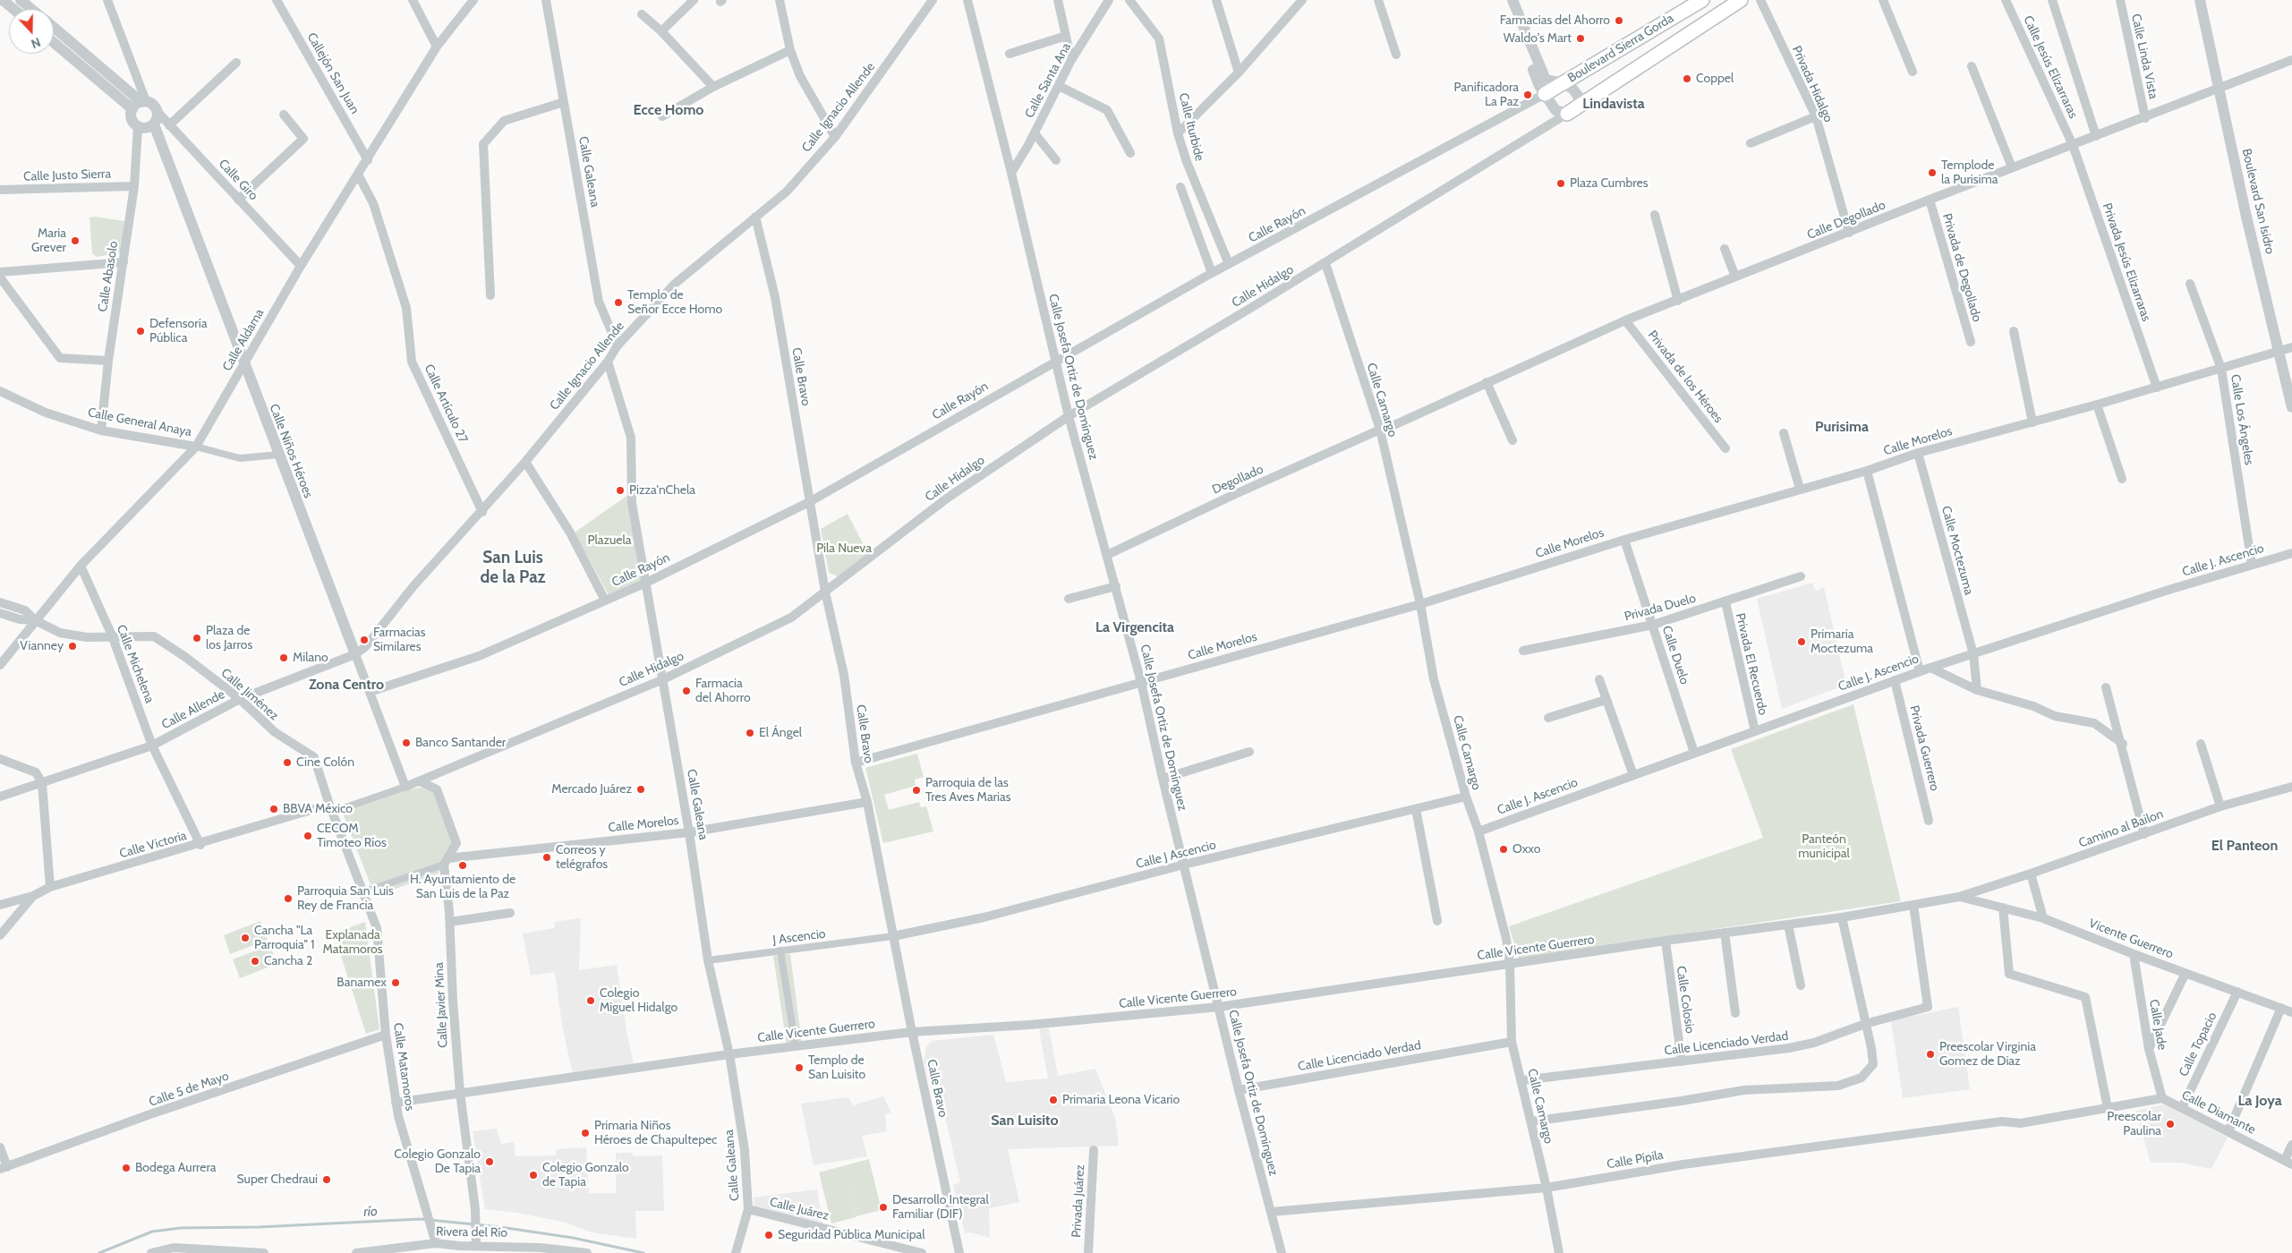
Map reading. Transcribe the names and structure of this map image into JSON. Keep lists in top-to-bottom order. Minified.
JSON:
{"streets":{"main road":["Boulevard Sierra Gorda"],"street":["Calle Linda Vista","Calle Jesús Elizarraras","Callejón San Juan","Calle Santa Ana","Privada Hidalgo","Calle Ignacio Allende","Calle Iturbide","Calle Galeana","Calle Justo Sierra","Calle Giro","Boulevard San Isidro","Calle Degollado","Calle Rayón","Privada Jesús Elizarraras","Privada de Degollado","Calle Abasolo","Calle Hidalgo","Calle Aldama","Calle Bravo","Calle Josefa Ortiz de Domínguez","Privada de los Héroes","Calle Camargo","Calle Artículo 27","Calle Los Ángeles","Calle General Anaya","Calle Morelos","Calle Niños Héroes","Degollado","Calle Moctezuma","Calle J. Ascencio","Privada Duelo","Calle Duelo","Calle Michelena","Privada El Recuerdo","Calle Jiménez","Calle Allende","Privada Guerrero","Camino al Bailon","Calle Victoria","Calle J Ascencio","J Ascencio","Vicente Guerrero","Calle Vicente Guerrero","Calle Colosio","Calle Javier Mina","Calle Jade","Calle Licenciado Verdad","Calle Topacio","Calle Matamoros","Calle 5 de Mayo","Calle Diamante","Calle Pípila","Privada Juárez","Calle Juárez","Rivera del Río"]},"crossings":[["Boulevard Sierra Gorda","Calle Rayón"],["Boulevard Sierra Gorda","Calle Hidalgo"],["Calle Linda Vista","Calle Degollado"],["Calle Jesús Elizarraras","Calle Degollado"],["Calle Jesús Elizarraras","Privada Jesús Elizarraras"],["Callejón San Juan","Calle Aldama"],["Calle Santa Ana","Calle Josefa Ortiz de Domínguez"],["Privada Hidalgo","Calle Degollado"],["Calle Ignacio Allende","Calle Galeana"],["Calle Ignacio Allende","Calle Bravo"],["Calle Ignacio Allende","Calle Artículo 27"],["Calle Ignacio Allende","Calle Niños Héroes"],["Calle Ignacio Allende","Calle Allende"],["Calle Iturbide","Calle Rayón"],["Calle Galeana","Calle Rayón"],["Calle Galeana","Calle Hidalgo"],["Calle Galeana","Calle Morelos"],["Calle Galeana","J Ascencio"],["Calle Galeana","Calle Vicente Guerrero"],["Calle Galeana","Calle Juárez"],["Calle Justo Sierra","Calle Abasolo"],["Calle Giro","Calle Abasolo"],["Calle Giro","Calle Aldama"],["Calle Giro","Calle Niños Héroes"],["Boulevard San Isidro","Calle Degollado"],["Boulevard San Isidro","Calle Morelos"],["Calle Degollado","Privada Jesús Elizarraras"],["Calle Degollado","Privada de Degollado"],["Calle Degollado","Privada de los Héroes"],["Calle Degollado","Degollado"],["Calle Rayón","Calle Hidalgo"],["Calle Rayón","Calle Bravo"],["Calle Rayón","Calle Josefa Ortiz de Domínguez"],["Calle Rayón","Calle Niños Héroes"],["Privada Jesús Elizarraras","Calle Morelos"],["Calle Abasolo","Calle General Anaya"],["Calle Abasolo","Calle Niños Héroes"],["Calle Hidalgo","Calle Bravo"],["Calle Hidalgo","Calle Josefa Ortiz de Domínguez"],["Calle Hidalgo","Calle Camargo"],["Calle Hidalgo","Calle Niños Héroes"],["Calle Hidalgo","Calle Jiménez"],["Calle Hidalgo","Calle Victoria"],["Calle Hidalgo","Calle Javier Mina"],["Calle Aldama","Calle Artículo 27"],["Calle Aldama","Calle General Anaya"],["Calle Aldama","Calle Niños Héroes"],["Calle Aldama","Calle Michelena"],["Calle Aldama","Calle Jiménez"],["Calle Bravo","Calle Morelos"],["Calle Bravo","Calle J Ascencio"],["Calle Bravo","J Ascencio"],["Calle Bravo","Calle Vicente Guerrero"],["Calle Josefa Ortiz de Domínguez","Calle Morelos"],["Calle Josefa Ortiz de Domínguez","Degollado"],["Calle Josefa Ortiz de Domínguez","Calle J Ascencio"],["Calle Josefa Ortiz de Domínguez","Calle Vicente Guerrero"],["Calle Josefa Ortiz de Domínguez","Calle Licenciado Verdad"],["Calle Josefa Ortiz de Domínguez","Calle Pípila"],["Calle Camargo","Calle Morelos"],["Calle Camargo","Degollado"],["Calle Camargo","Calle J. Ascencio"],["Calle Camargo","Calle J Ascencio"],["Calle Camargo","Calle Vicente Guerrero"],["Calle Camargo","Calle Licenciado Verdad"],["Calle Camargo","Calle Pípila"],["Calle Los Ángeles","Calle Morelos"],["Calle Los Ángeles","Calle J. Ascencio"],["Calle General Anaya","Calle Niños Héroes"],["Calle Morelos","Calle Moctezuma"],["Calle Morelos","Calle Duelo"],["Calle Morelos","Calle Javier Mina"],["Calle Niños Héroes","Calle Allende"],["Calle Moctezuma","Calle J. Ascencio"],["Calle J. Ascencio","Calle Duelo"],["Calle J. Ascencio","Privada El Recuerdo"],["Calle J. Ascencio","Privada Guerrero"],["Privada Duelo","Calle Duelo"],["Privada Duelo","Privada El Recuerdo"],["Calle Michelena","Calle Jiménez"],["Calle Michelena","Calle Allende"],["Calle Michelena","Calle Victoria"],["Calle Jiménez","Calle Allende"],["Calle Jiménez","Calle Victoria"],["Calle Jiménez","Calle Matamoros"],["Camino al Bailon","Vicente Guerrero"],["Camino al Bailon","Calle Vicente Guerrero"],["Calle J Ascencio","J Ascencio"],["Vicente Guerrero","Calle Vicente Guerrero"],["Vicente Guerrero","Calle Jade"],["Vicente Guerrero","Calle Topacio"],["Calle Vicente Guerrero","Calle Colosio"],["Calle Vicente Guerrero","Calle Javier Mina"],["Calle Vicente Guerrero","Calle Licenciado Verdad"],["Calle Vicente Guerrero","Calle Matamoros"],["Calle Colosio","Calle Licenciado Verdad"],["Calle Javier Mina","Rivera del Río"],["Calle Jade","Calle Diamante"],["Calle Topacio","Calle Diamante"],["Calle Matamoros","Calle 5 de Mayo"],["Calle Matamoros","Rivera del Río"],["Calle Diamante","Calle Pípila"]],"districts":["Lindavista","Ecce Homo","Purisima","San Luis de la Paz","La Virgencita","Zona Centro","El Panteon","La Joya","San Luisito"],"water":["río"],"parks":["Plazuela","Pila Nueva","Panteón municipal","Explanada Matamoros"],"places":["Farmacias del Ahorro","Waldo's Mart","Coppel","Panificadora La Paz","Templode la Purisima","Plaza Cumbres","Maria Grever","Templo de Señor Ecce Homo","Defensoría Pública","Pizza'nChela","Plaza de los Jarros","Farmacias Similares","Primaria Moctezuma","Vianney","Milano","Farmacia del Ahorro","El Ángel","Banco Santander","Cine Colón","Mercado Juárez","Parroquia de las Tres Aves Marias","BBVA México","CECOM Timoteo Ríos","Oxxo","Correos y telégrafos","H. Ayuntamiento de San Luis de la Paz","Parroquia San Luis Rey de Francia","Cancha \"La Parroquia\" 1","Cancha 2","Banamex","Colegio Miguel Hidalgo","Preescolar Virginia Gomez de Diaz","Templo de San Luisito","Primaria Leona Vicario","Preescolar Paulina","Primaria Niños Héroes de Chapultepec","Colegio Gonzalo De Tapia","Bodega Aurrera","Colegio Gonzalo de Tapia","Super Chedraui","Desarrollo Integral Familiar (DIF)","Seguridad Pública Municipal"],"north":"bottom"}
